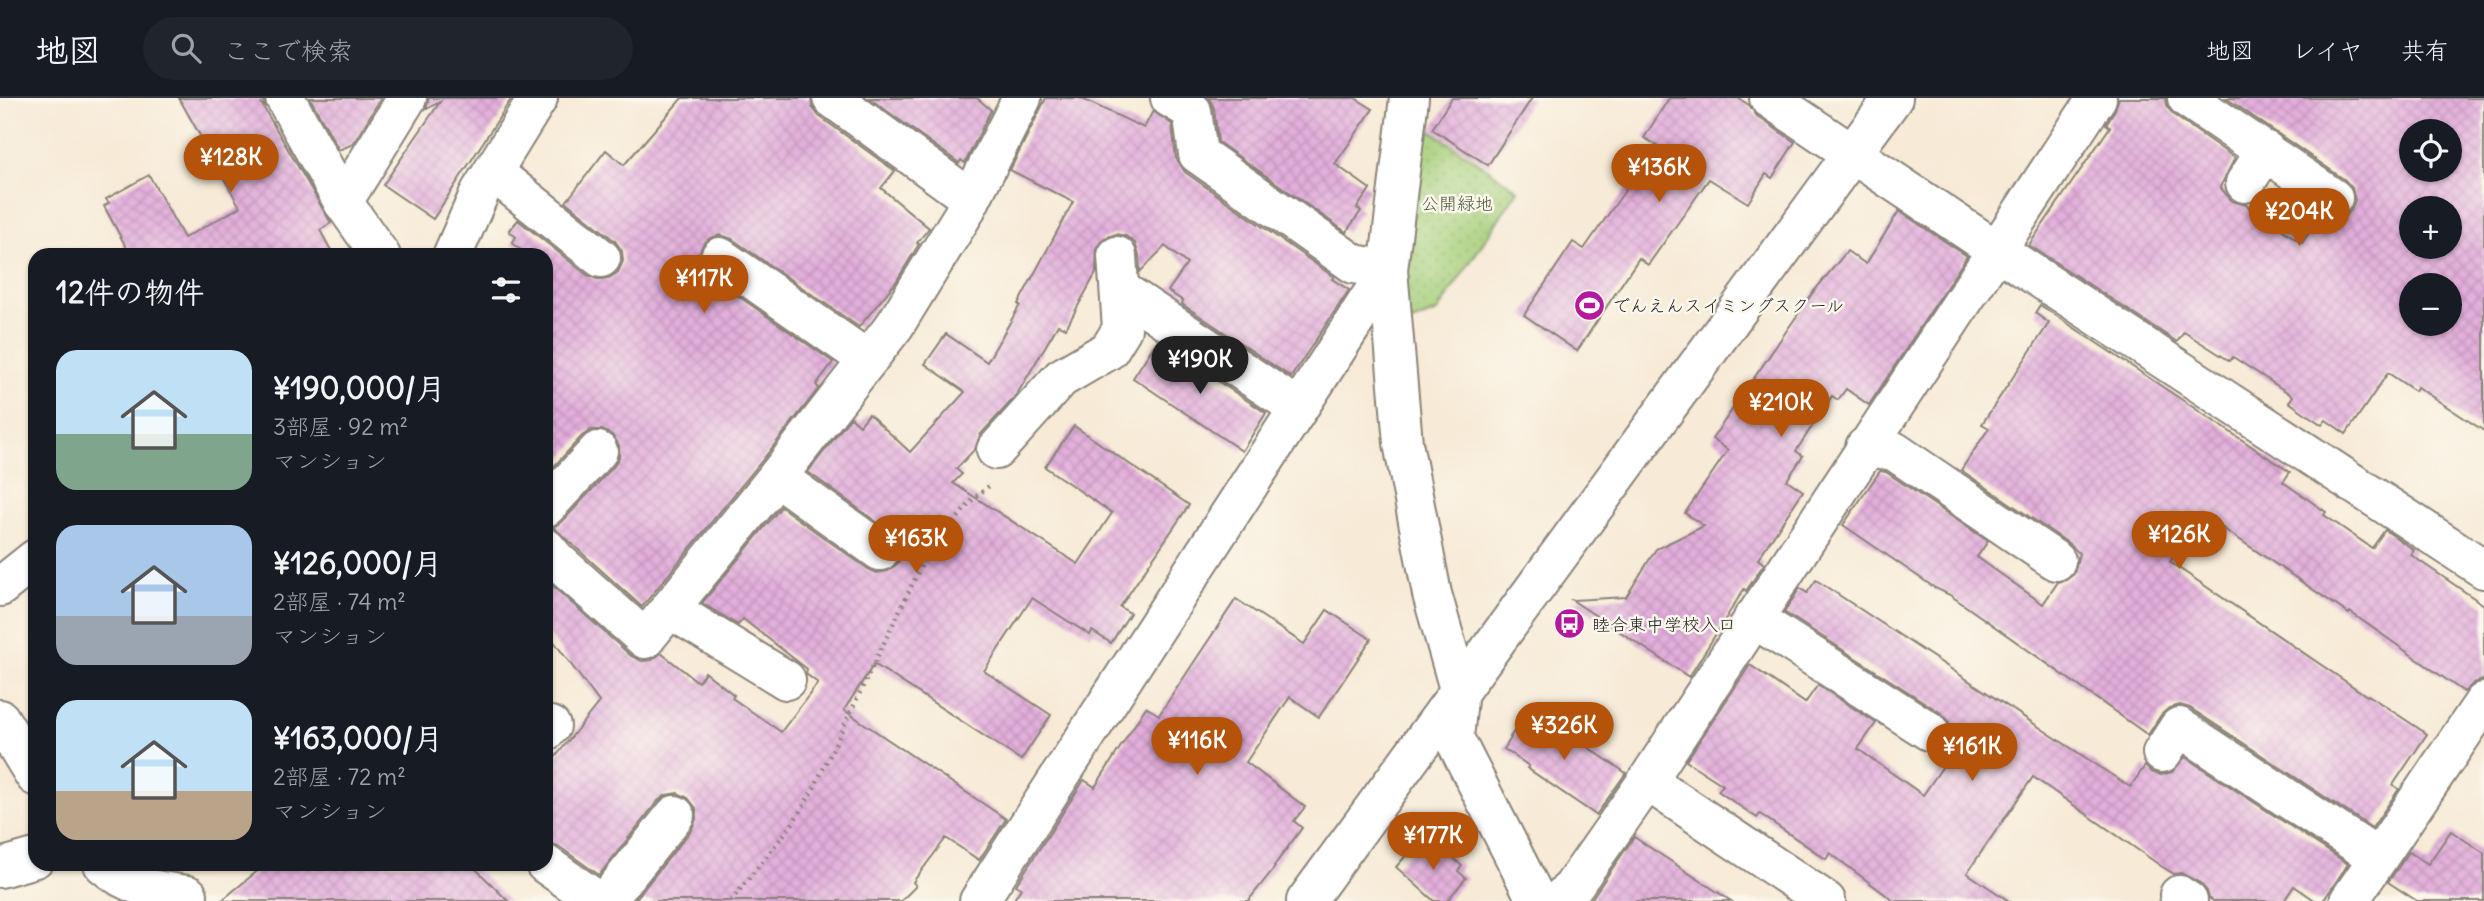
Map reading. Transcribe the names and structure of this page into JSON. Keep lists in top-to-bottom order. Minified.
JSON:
{"parks":["公開緑地"],"places":{"sports":["でんえんスイミングスクール"],"bus stop":["睦合東中学校入口"]},"page":{"header":"地図","search":"ここで検索","nav":["地図","レイヤ","共有"],"map_buttons":["+","−"],"price":["¥128K","¥136K","¥204K","¥117K","¥190K","¥210K","¥126K","¥163K","¥326K","¥116K","¥161K","¥177K"],"heading":"12件の物件","list":[{"name":"¥190,000/月","note":"3部屋 · 92 m² · マンション"},{"name":"¥126,000/月","note":"2部屋 · 74 m² · マンション"},{"name":"¥163,000/月","note":"2部屋 · 72 m² · マンション"}]}}
